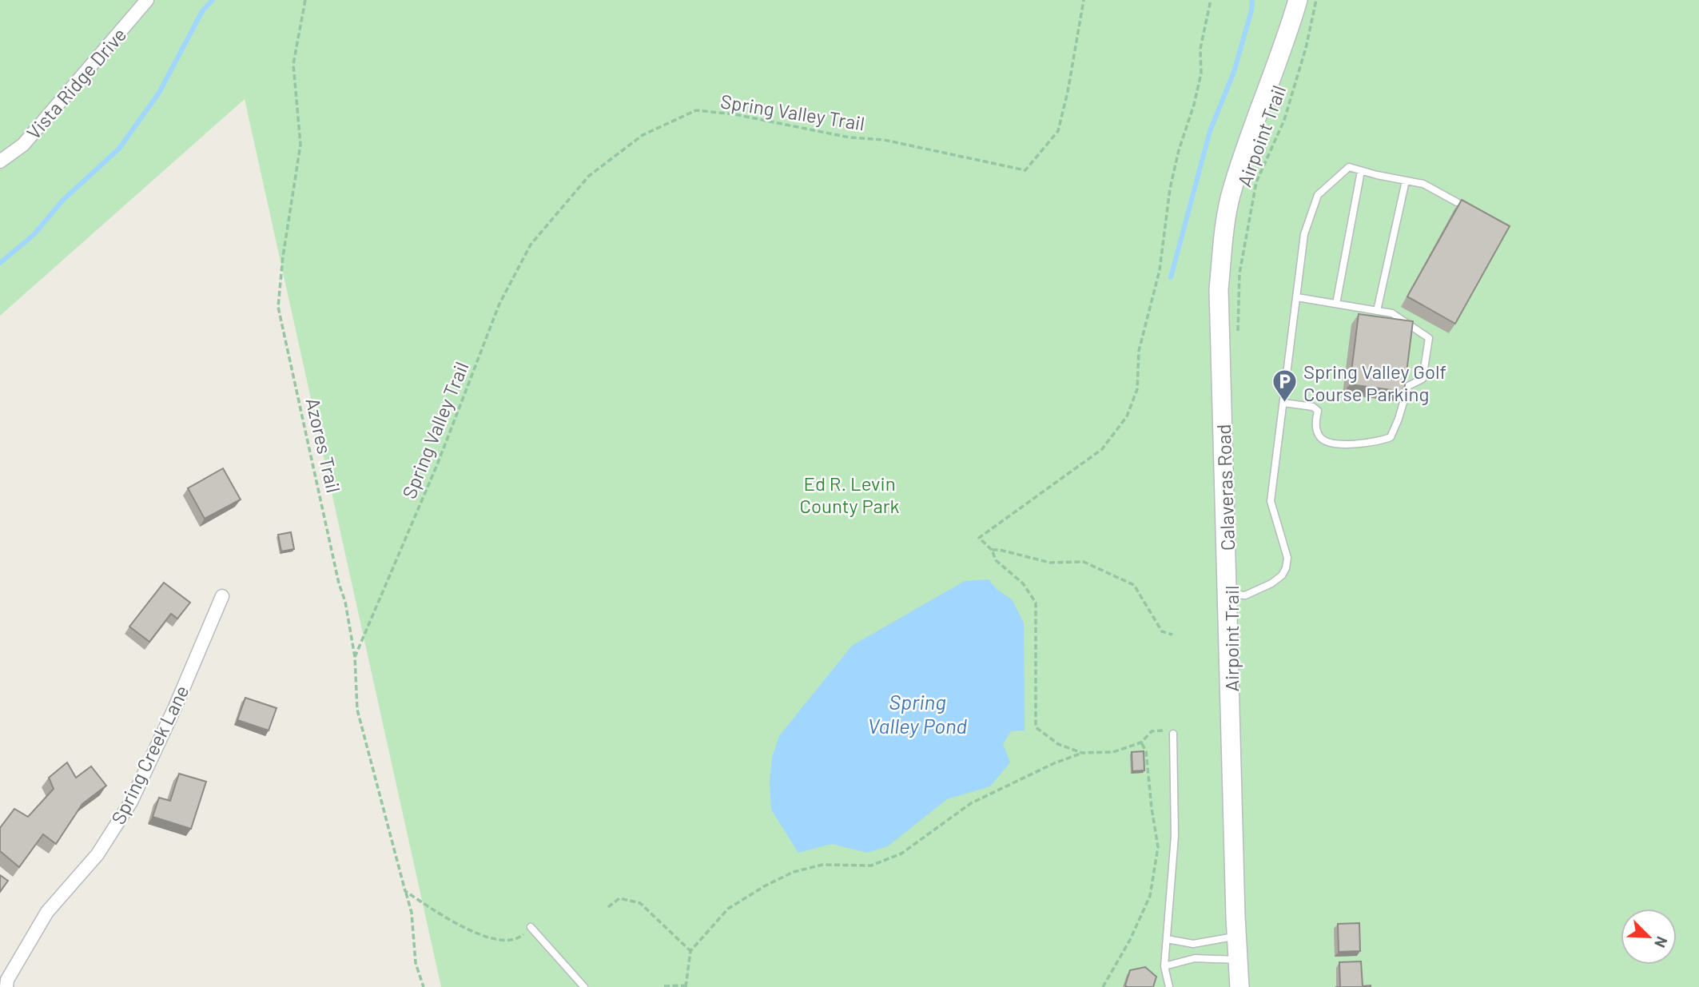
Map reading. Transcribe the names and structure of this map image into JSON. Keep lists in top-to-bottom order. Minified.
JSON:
{"streets":{"street":["Vista Ridge Drive","Calaveras Road","Spring Creek Lane"],"path":["Spring Valley Trail","Airpoint Trail","Azores Trail"]},"crossings":[["Spring Valley Trail","Azores Trail"]],"water":["Spring Valley Pond"],"parks":["Ed R. Levin County Park"],"places":{"parking":["Spring Valley Golf Course Parking"]},"north":"bottom right"}
